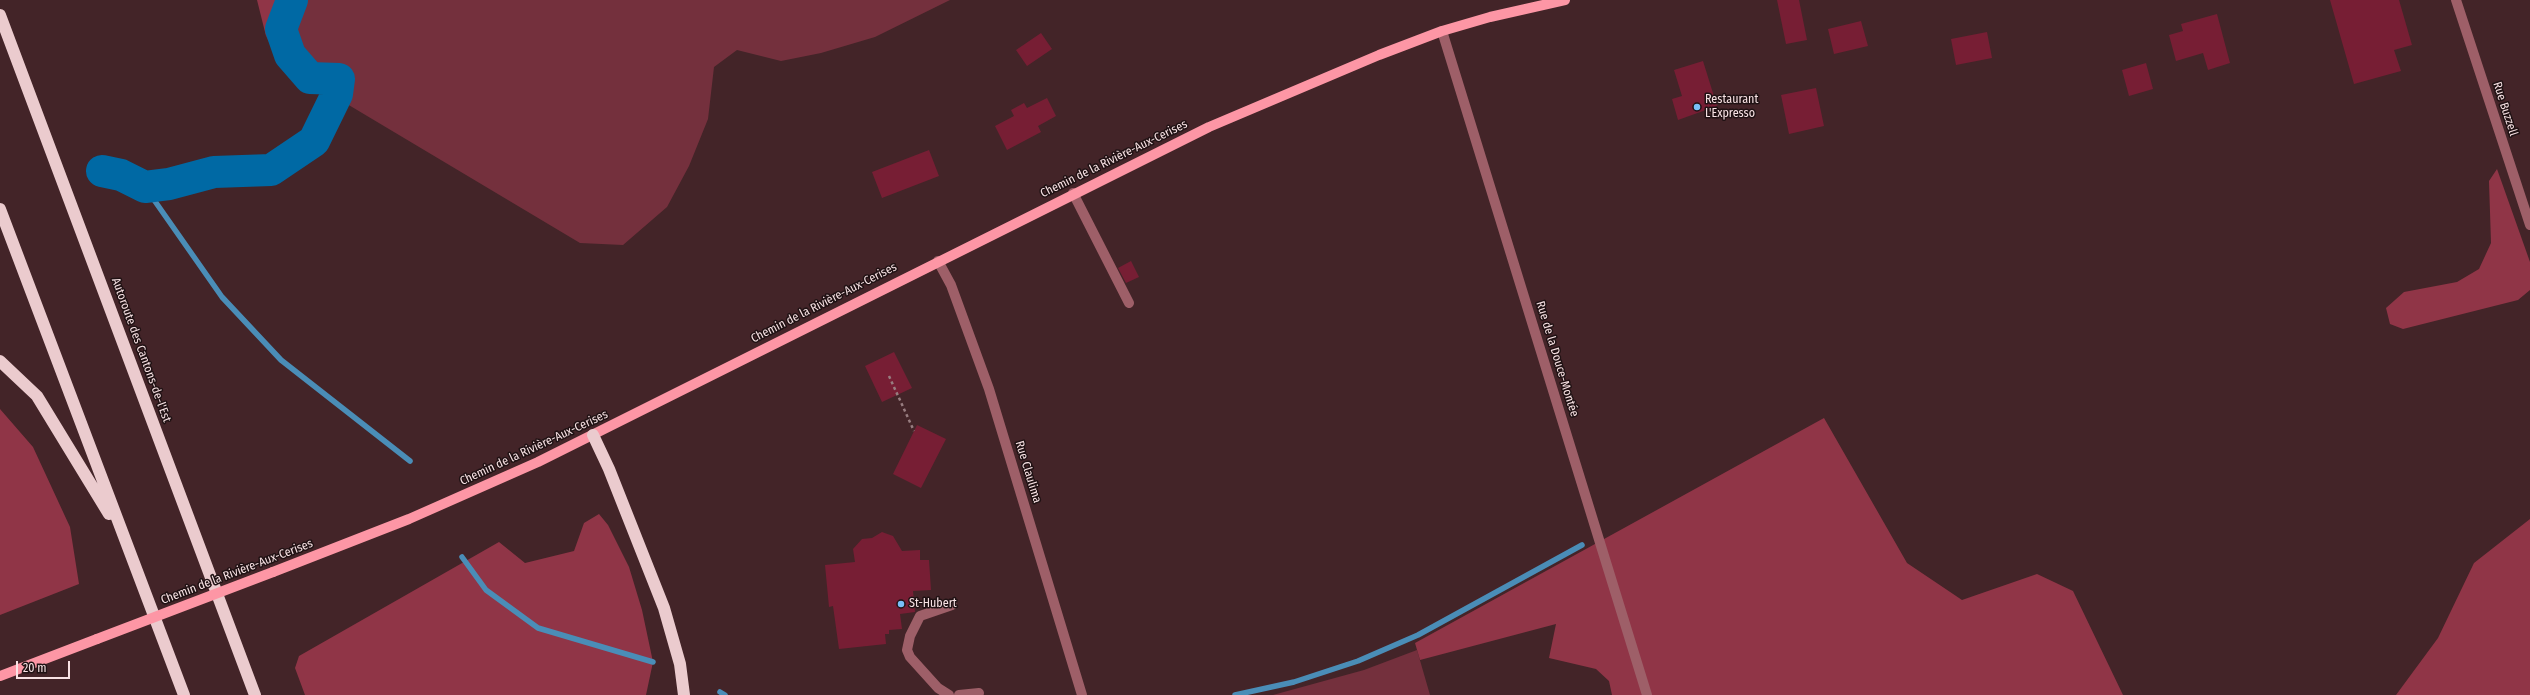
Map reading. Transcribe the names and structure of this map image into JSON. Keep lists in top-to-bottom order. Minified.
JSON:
{"streets":{"highway":["Autoroute des Cantons-de-l'Est"],"main road":["Chemin de la Rivière-Aux-Cerises"],"street":["Rue Buzzell","Rue de la Douce-Montée","Rue Claulima"]},"crossings":[["Chemin de la Rivière-Aux-Cerises","Rue de la Douce-Montée"],["Chemin de la Rivière-Aux-Cerises","Rue Claulima"]],"places":["Restaurant L'Expresso","St-Hubert"],"scale_bar":"20 m"}
